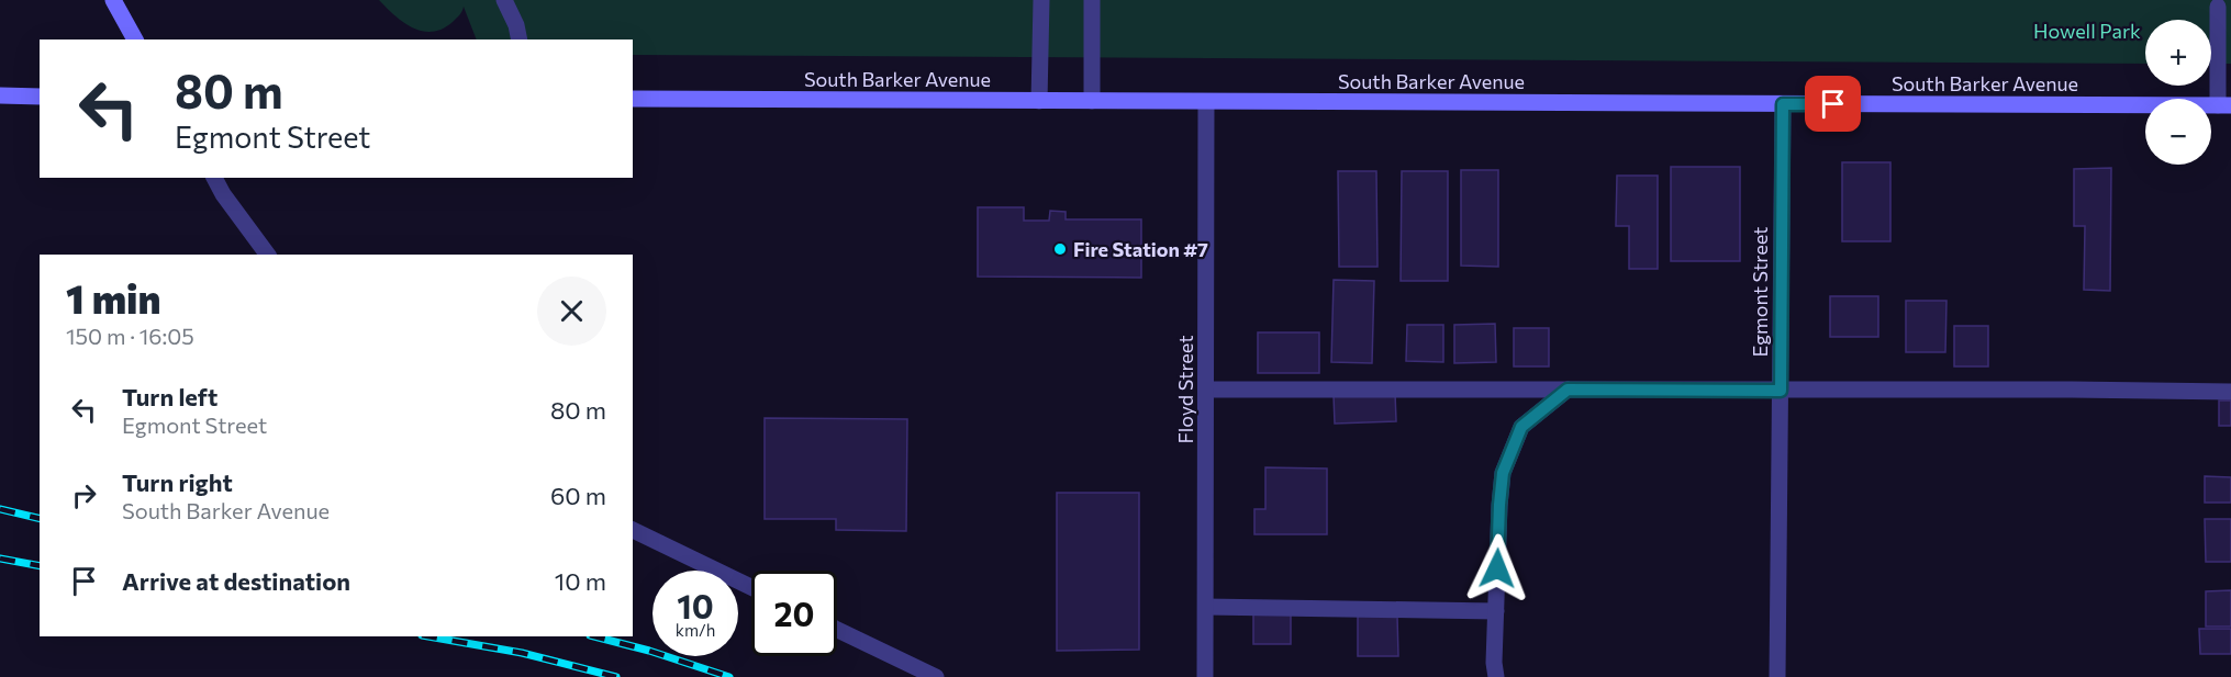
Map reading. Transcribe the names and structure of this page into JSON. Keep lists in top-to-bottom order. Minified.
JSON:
{"streets":{"main road":["South Barker Avenue"],"street":["Egmont Street","Floyd Street"]},"crossings":[["South Barker Avenue","Egmont Street"],["South Barker Avenue","Floyd Street"]],"parks":["Howell Park"],"places":["Fire Station #7"],"page":{"map_buttons":["+","−"],"turn":["80 m","Egmont Street"],"heading":["1 min","150 m · 16:05"],"list":[{"name":"Turn left","note":"Egmont Street","value":"80 m"},{"name":"Turn right","note":"South Barker Avenue","value":"60 m"},{"name":"Arrive at destination","value":"10 m"}],"speed":"10 km/h","limit":"20"}}
